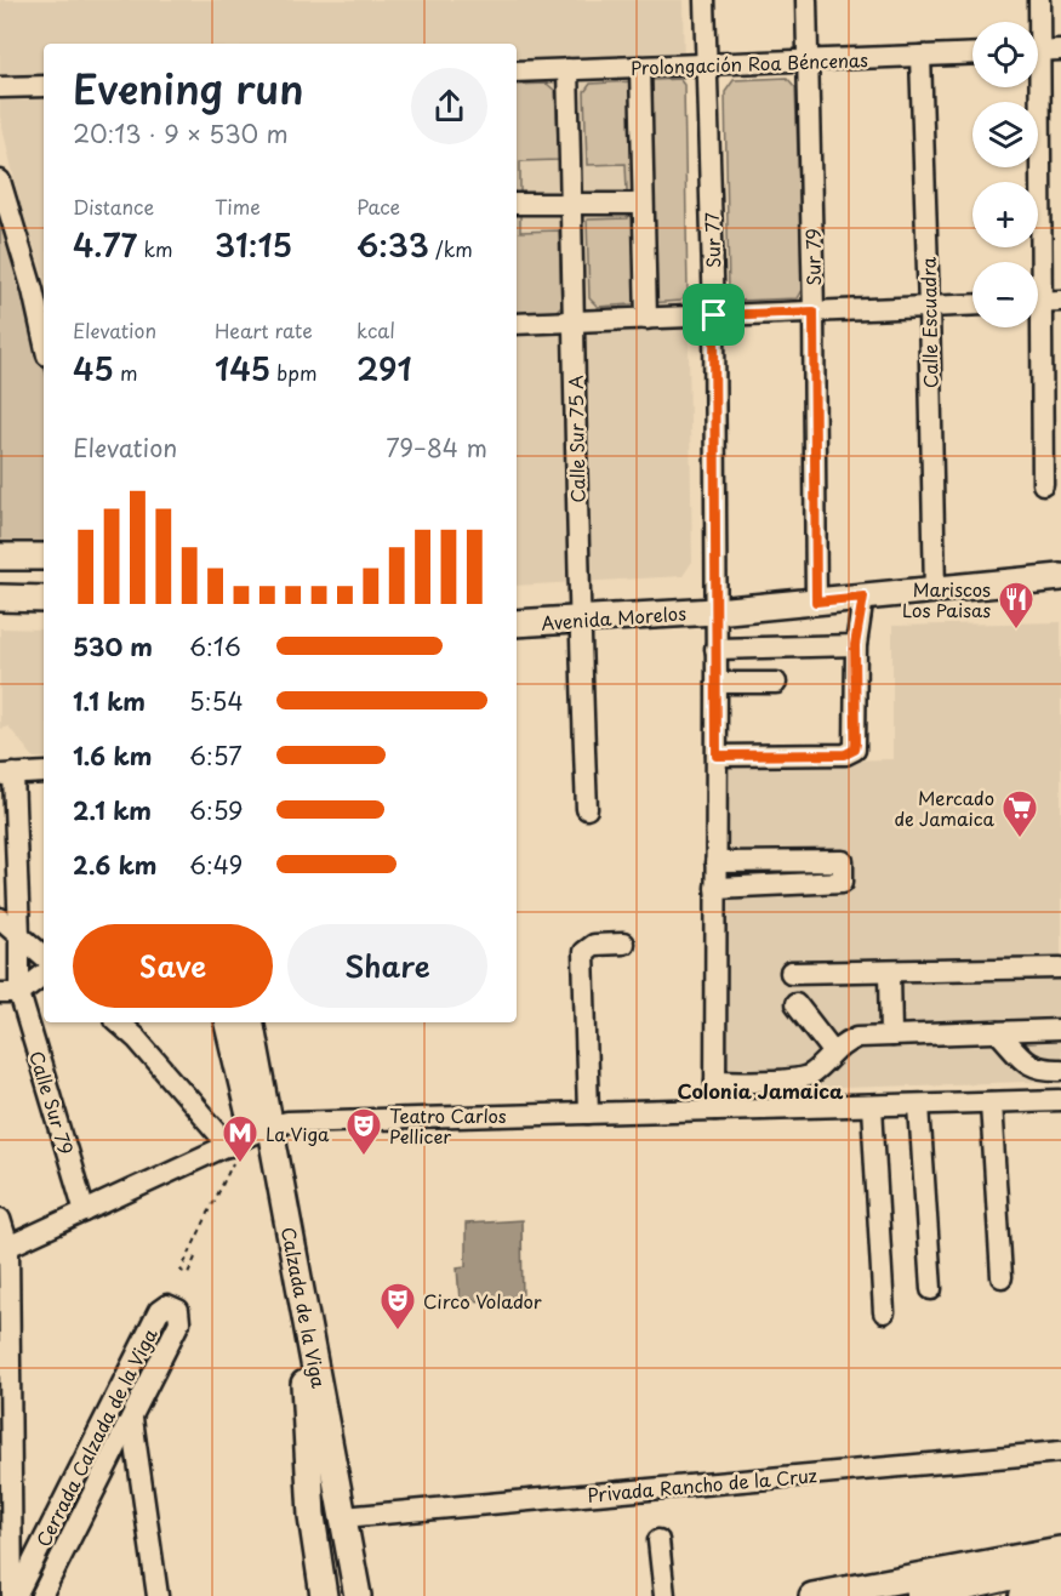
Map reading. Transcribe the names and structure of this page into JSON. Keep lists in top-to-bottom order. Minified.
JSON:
{"streets":{"main road":["Avenida Morelos","Calzada de la Viga"],"street":["Prolongación Roa Béncenas","Sur 77","Sur 79","Calle Escuadra","Calle Sur 75 A","Calle Sur 79","Cerrada Calzada de la Viga","Privada Rancho de la Cruz"]},"crossings":[["Prolongación Roa Béncenas","Sur 77"],["Prolongación Roa Béncenas","Sur 79"],["Prolongación Roa Béncenas","Calle Escuadra"],["Prolongación Roa Béncenas","Calle Sur 75 A"],["Sur 77","Avenida Morelos"],["Sur 79","Avenida Morelos"],["Calle Escuadra","Avenida Morelos"],["Calle Sur 75 A","Avenida Morelos"],["Calzada de la Viga","Privada Rancho de la Cruz"]],"districts":["Colonia Jamaica"],"places":{"restaurant":["Mariscos Los Paisas"],"supermarket":["Mercado de Jamaica"],"theatre":["Teatro Carlos Pellicer","Circo Volador"],"metro station":["La Viga"]},"page":{"map_buttons":["+","−"],"heading":["Evening run","20:13 · 9 × 530 m"],"stats":[["Distance","4.77 km"],["Time","31:15"],["Pace","6:33 /km"],["Elevation","45 m"],["Heart rate","145 bpm"],["kcal","291"]],"chart":["Elevation","79–84 m"],"list":[{"name":"530 m","note":"6:16"},{"name":"1.1 km","note":"5:54"},{"name":"1.6 km","note":"6:57"},{"name":"2.1 km","note":"6:59"},{"name":"2.6 km","note":"6:49"}],"buttons":["Save","Share"]}}
